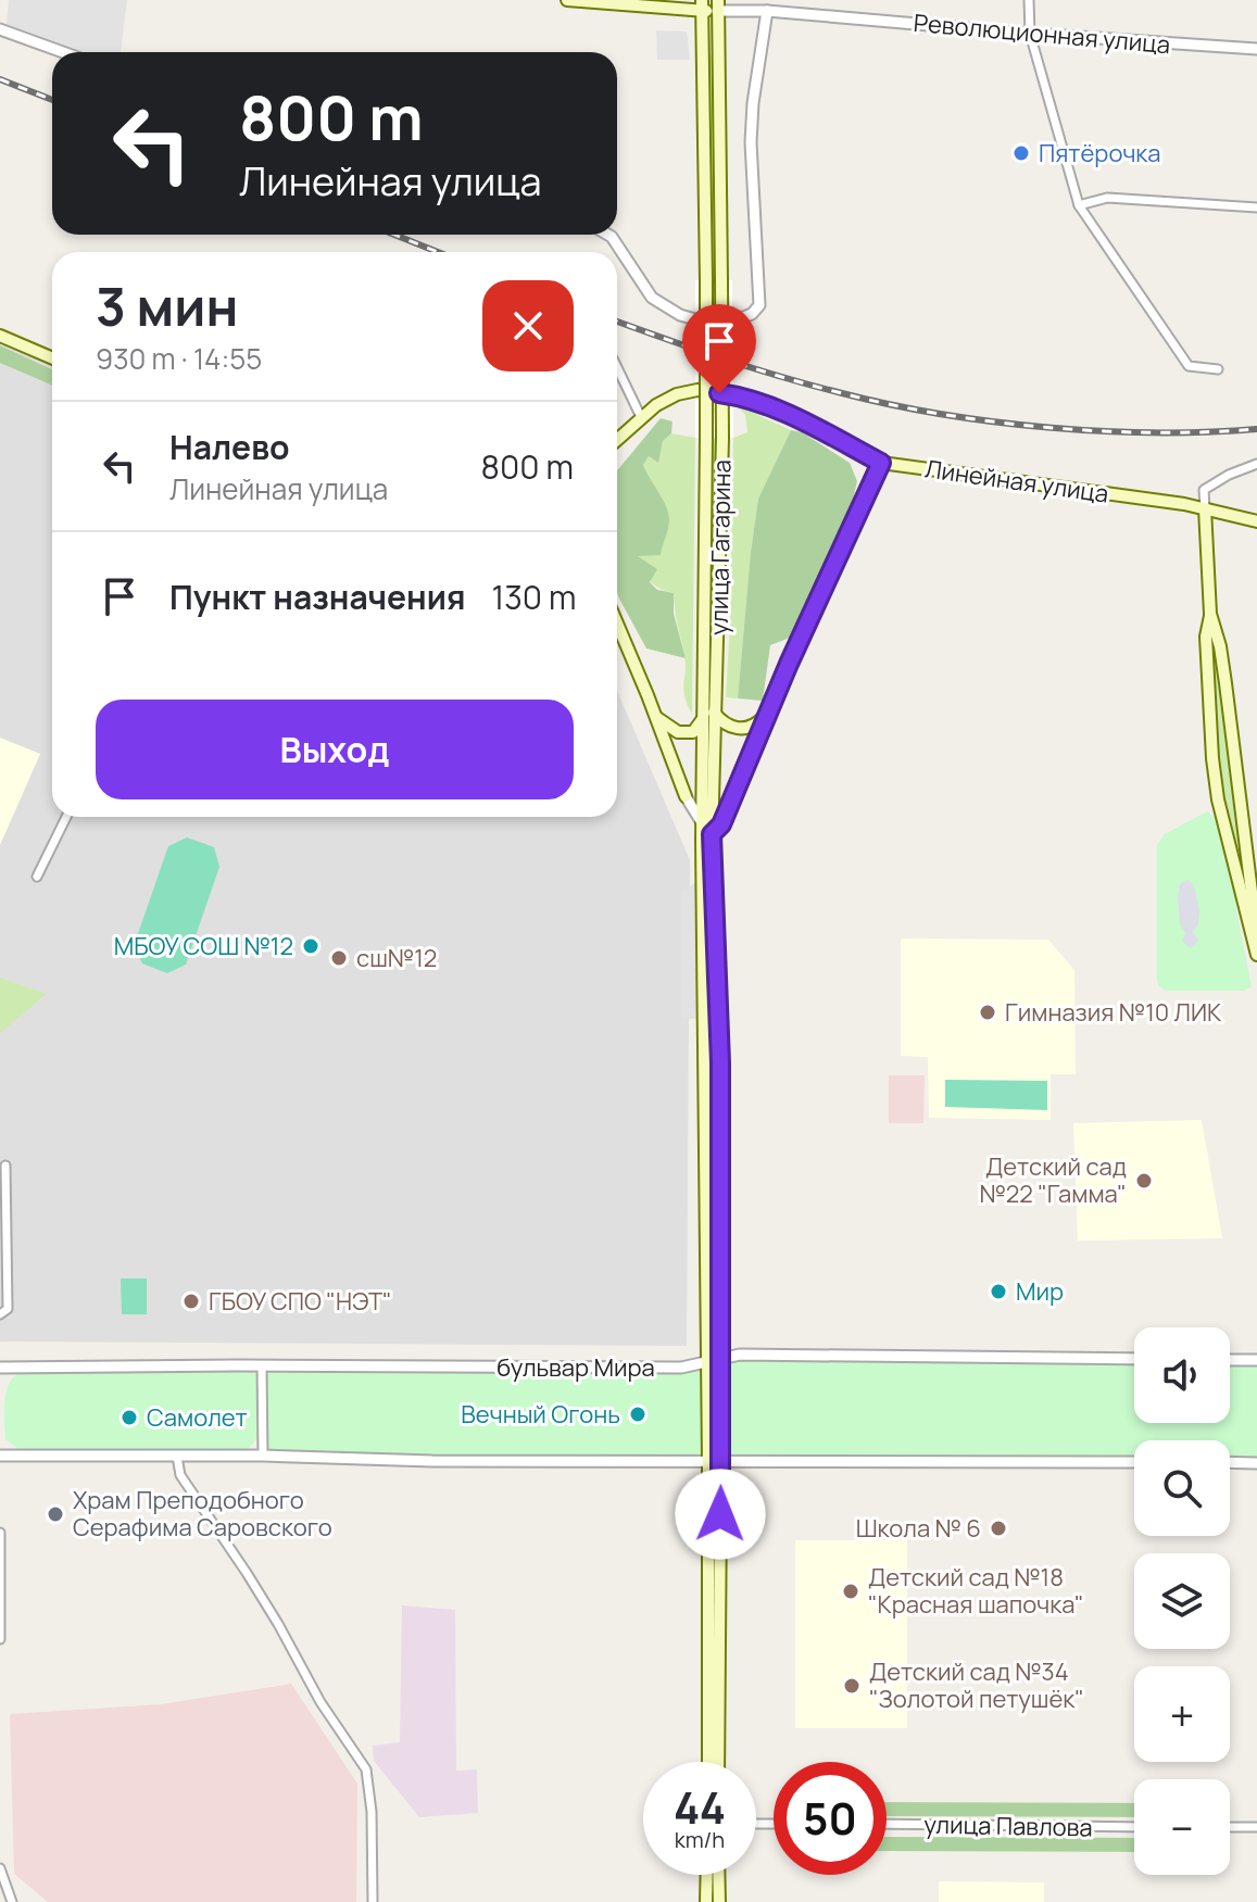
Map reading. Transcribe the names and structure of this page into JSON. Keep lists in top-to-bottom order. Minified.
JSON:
{"streets":{"main road":["Революционная улица","Линейная улица","улица Гагарина"],"street":["бульвар Мира","улица Павлова"]},"crossings":[["Революционная улица","улица Гагарина"],["улица Гагарина","бульвар Мира"]],"places":["Пятёрочка","МБОУ СОШ №12","сш№12","Гимназия №10 ЛИК","Детский сад №22 \"Гамма\"","Мир","ГБОУ СПО \"НЭТ\"","Вечный Огонь","Самолет","Храм Преподобного Серафима Саровского","Школа № 6","Детский сад №18 \"Красная шапочка\"","Детский сад №34 \"Золотой петушёк\""],"page":{"turn":["800 m","Линейная улица"],"heading":["3 мин","930 m · 14:55"],"list":[{"name":"Налево","note":"Линейная улица","value":"800 m"},{"name":"Пункт назначения","value":"130 m"}],"buttons":"Выход","map_buttons":["+","−"],"speed":"44 km/h","limit":"50"}}
